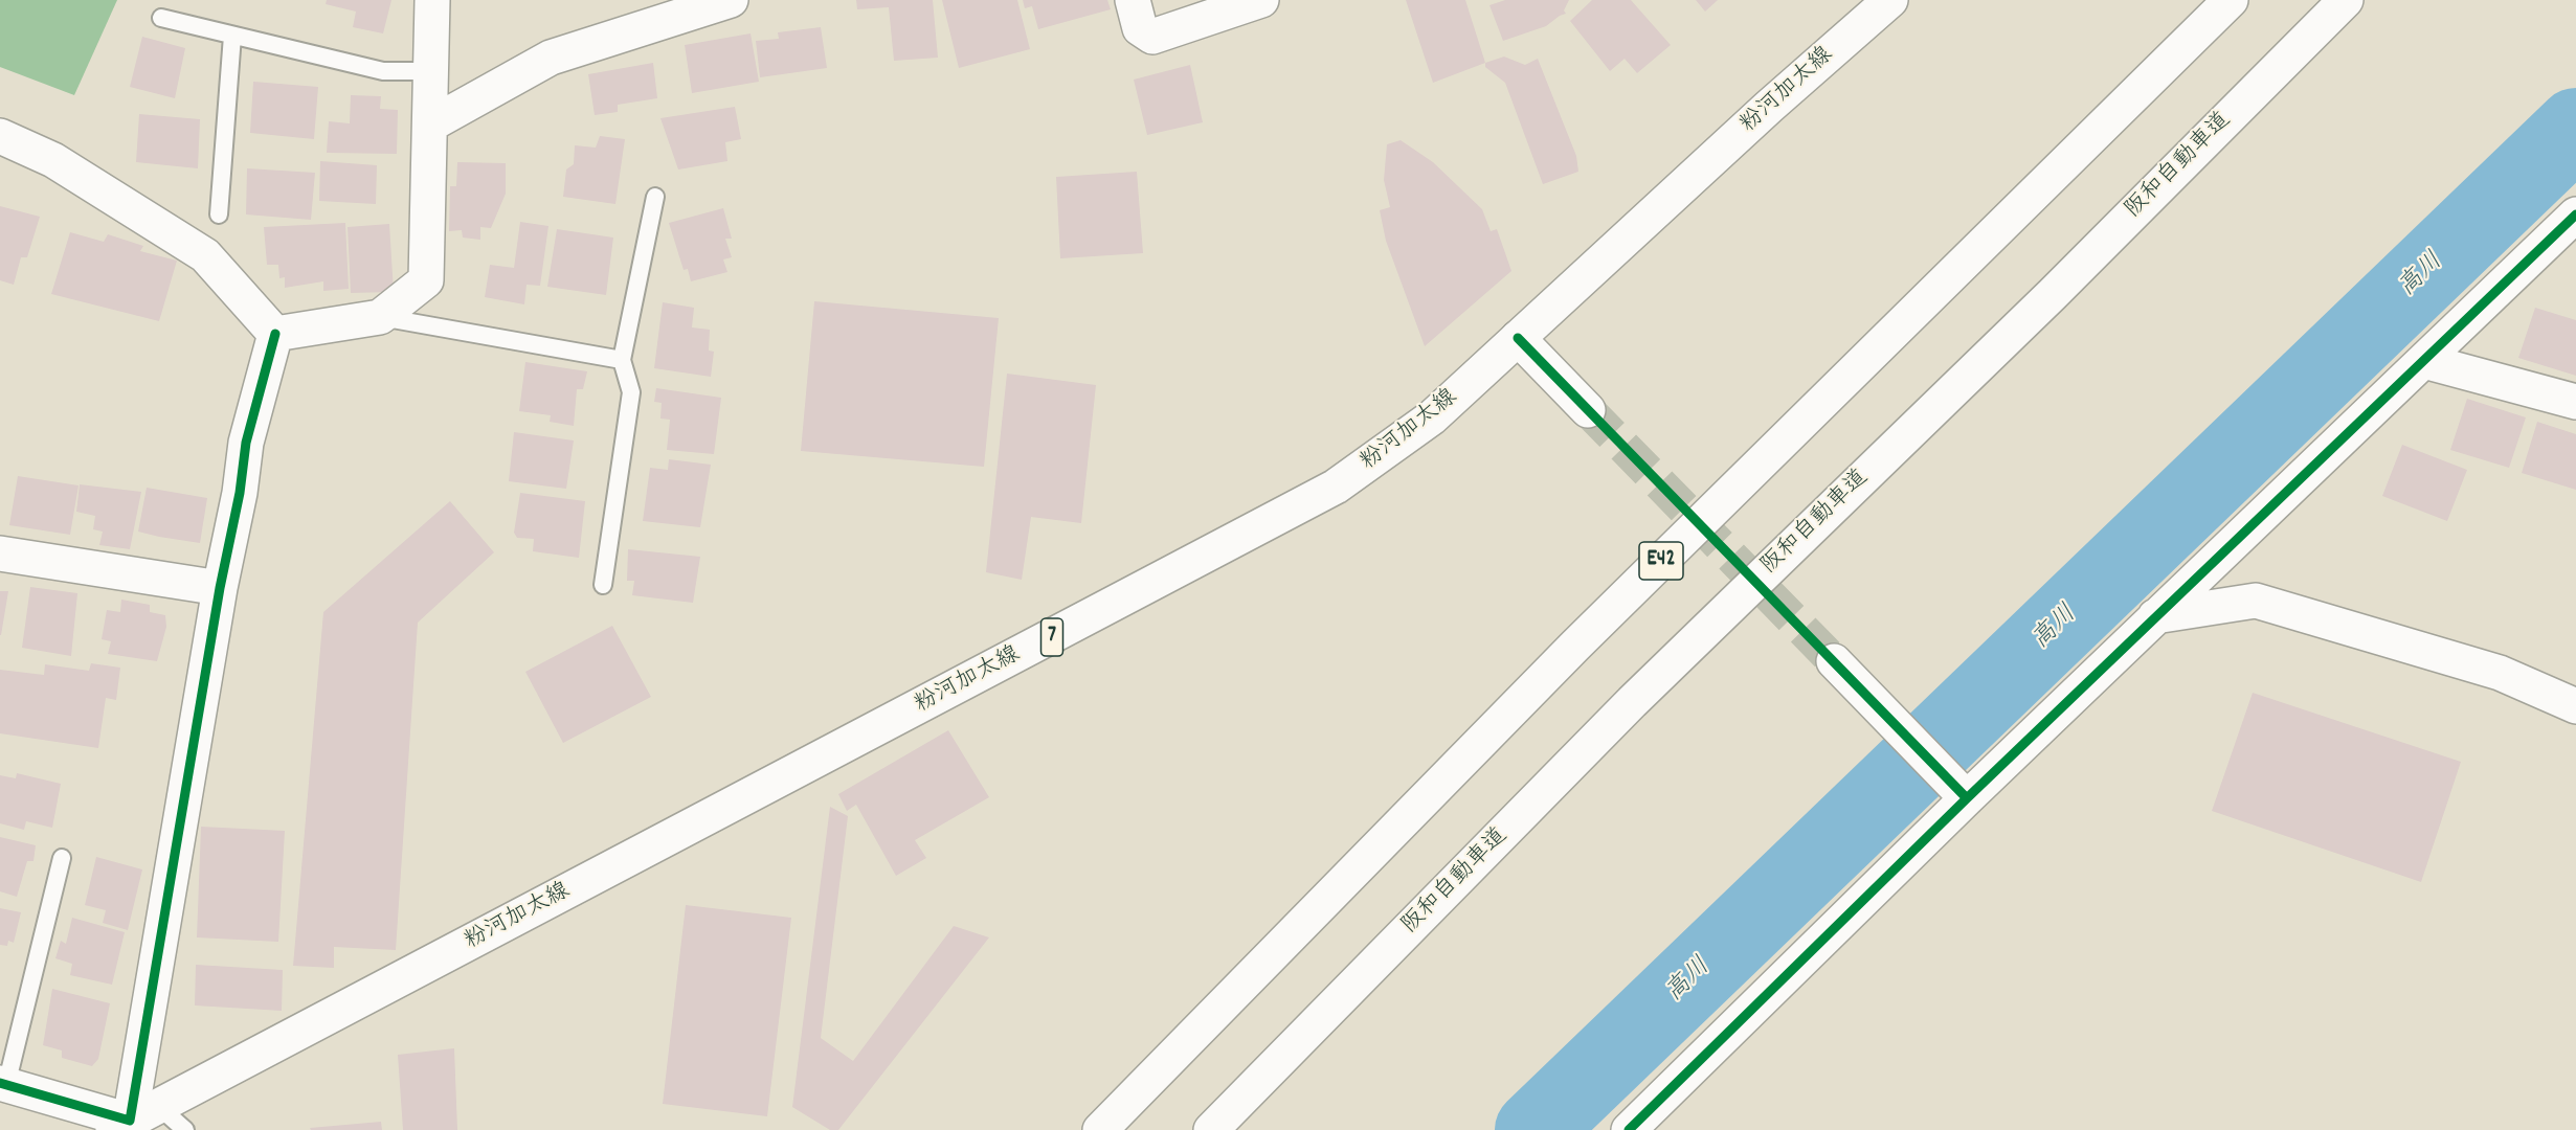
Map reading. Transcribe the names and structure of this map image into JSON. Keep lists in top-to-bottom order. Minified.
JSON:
{"streets":{"main road":["粉河加太線","阪和自動車道","E42","7"]},"water":["高川"]}
